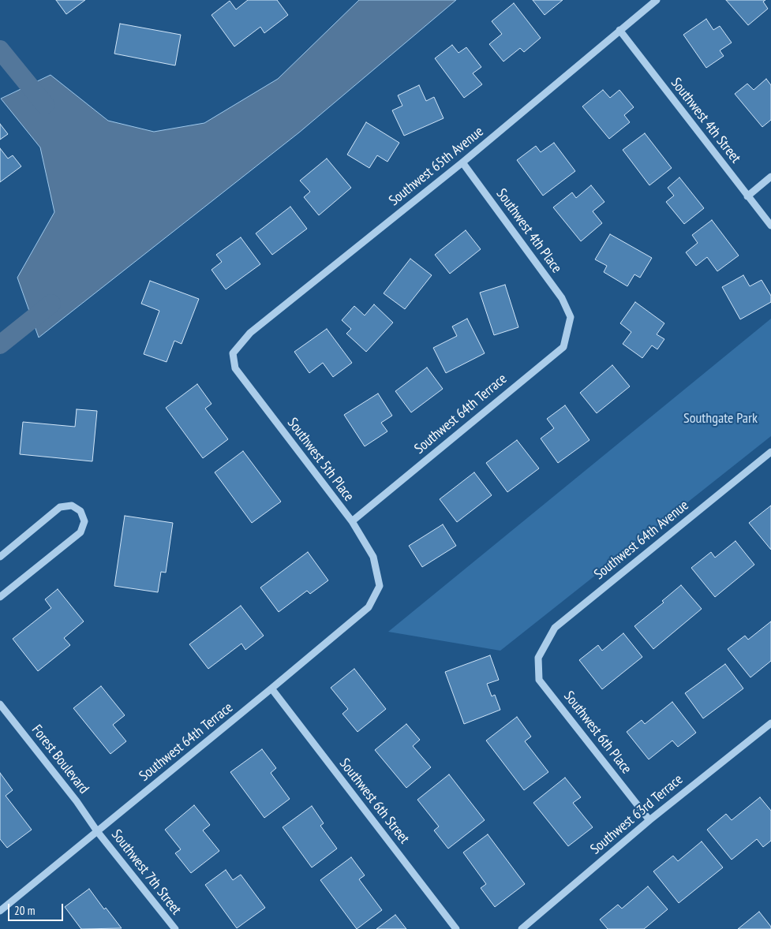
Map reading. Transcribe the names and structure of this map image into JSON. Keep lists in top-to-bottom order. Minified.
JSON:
{"streets":{"street":["Southwest 4th Street","Southwest 65th Avenue","Southwest 4th Place","Southwest 64th Terrace","Southwest 5th Place","Southwest 64th Avenue","Southwest 6th Place","Forest Boulevard","Southwest 6th Street","Southwest 63rd Terrace","Southwest 7th Street"]},"crossings":[["Southwest 4th Street","Southwest 65th Avenue"],["Southwest 65th Avenue","Southwest 4th Place"],["Southwest 65th Avenue","Southwest 5th Place"],["Southwest 4th Place","Southwest 64th Terrace"],["Southwest 64th Terrace","Southwest 5th Place"],["Southwest 64th Terrace","Forest Boulevard"],["Southwest 64th Terrace","Southwest 6th Street"],["Southwest 64th Terrace","Southwest 7th Street"],["Southwest 64th Avenue","Southwest 6th Place"],["Southwest 6th Place","Southwest 63rd Terrace"],["Forest Boulevard","Southwest 7th Street"]],"parks":["Southgate Park"],"scale_bar":"20 m"}
